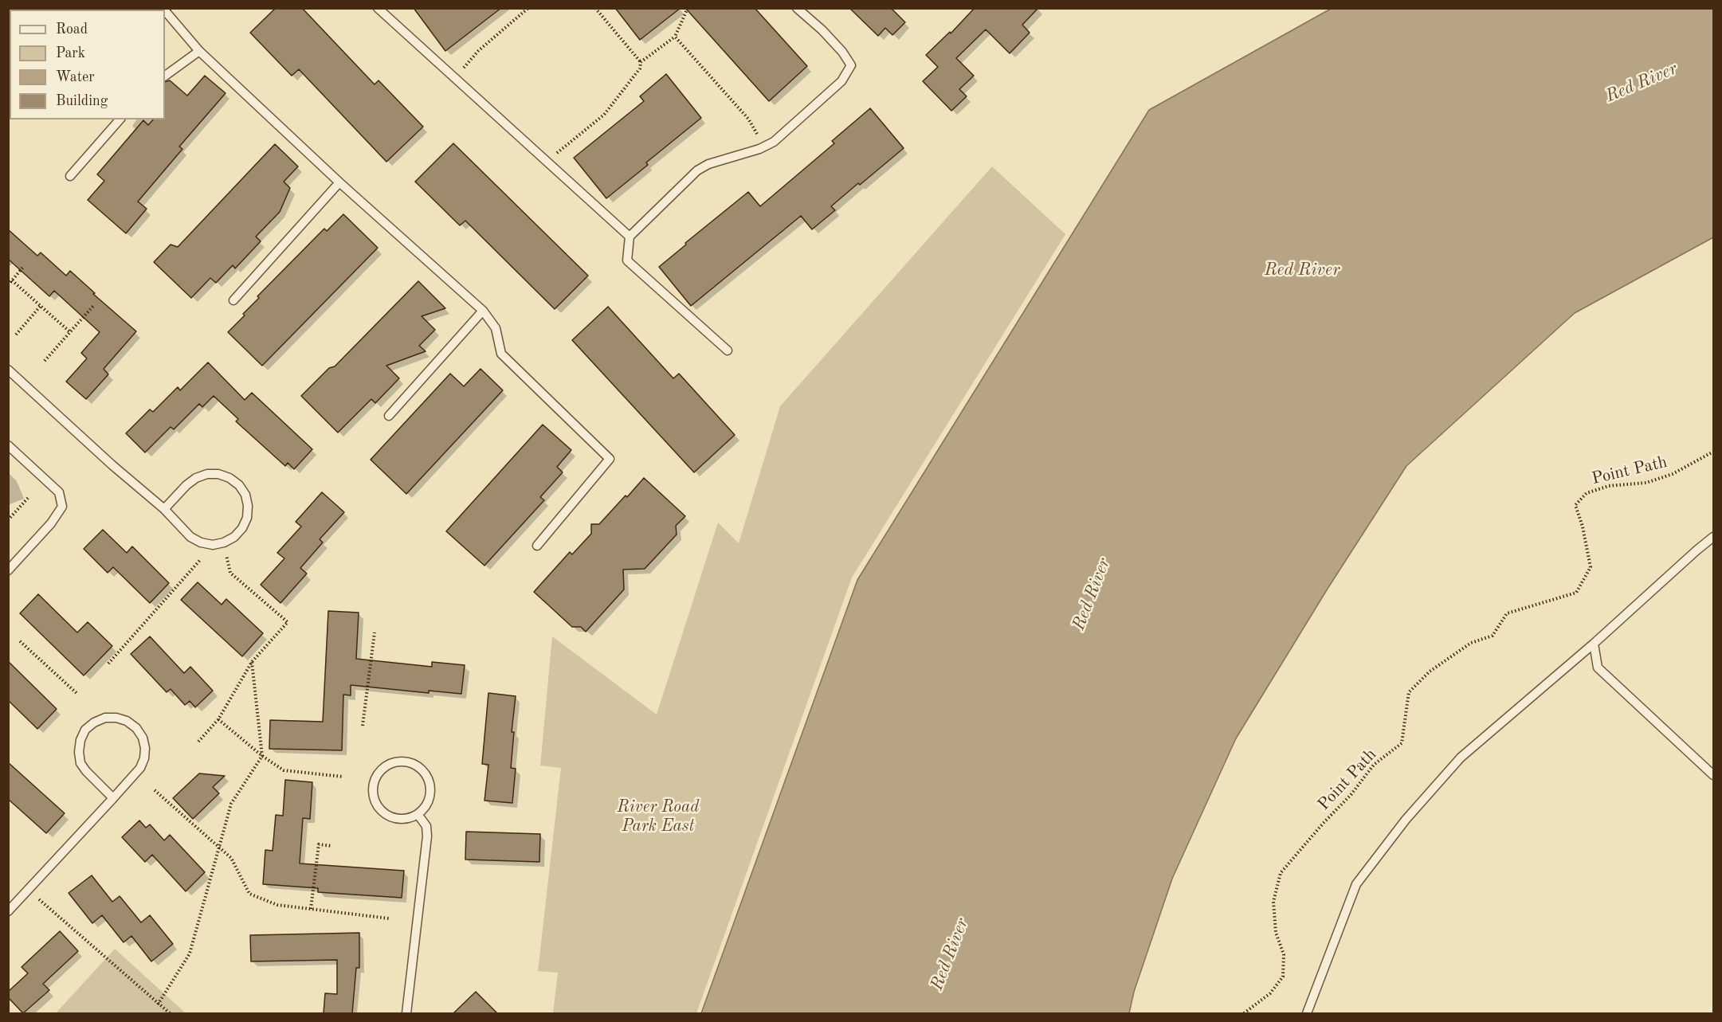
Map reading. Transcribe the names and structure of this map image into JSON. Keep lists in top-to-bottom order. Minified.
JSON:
{"streets":{"path":["Point Path"]},"water":["Red River"],"parks":["River Road Park East"],"legend":["Road","Park","Water","Building"]}
